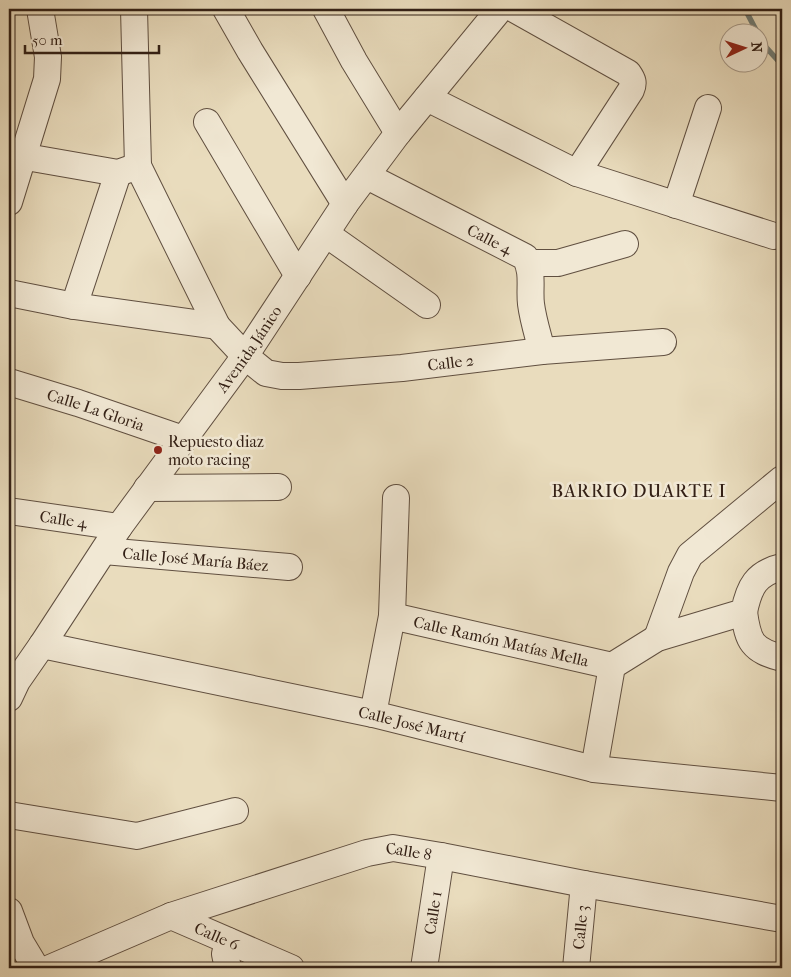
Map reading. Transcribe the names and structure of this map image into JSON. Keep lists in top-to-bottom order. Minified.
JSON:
{"streets":{"street":["Calle 4","Avenida Jánico","Calle 2","Calle La Gloria","Calle José María Báez","Calle Ramón Matías Mella","Calle José Martí","Calle 8","Calle 1","Calle 3","Calle 6"]},"crossings":[["Calle 4","Avenida Jánico"],["Calle 4","Calle 2"],["Avenida Jánico","Calle 2"],["Avenida Jánico","Calle La Gloria"],["Avenida Jánico","Calle José María Báez"],["Avenida Jánico","Calle José Martí"],["Calle 8","Calle 1"],["Calle 8","Calle 3"],["Calle 8","Calle 6"]],"districts":["BARRIO DUARTE I"],"places":["Repuesto diaz moto racing"],"scale_bar":"50 m","north":"right"}
